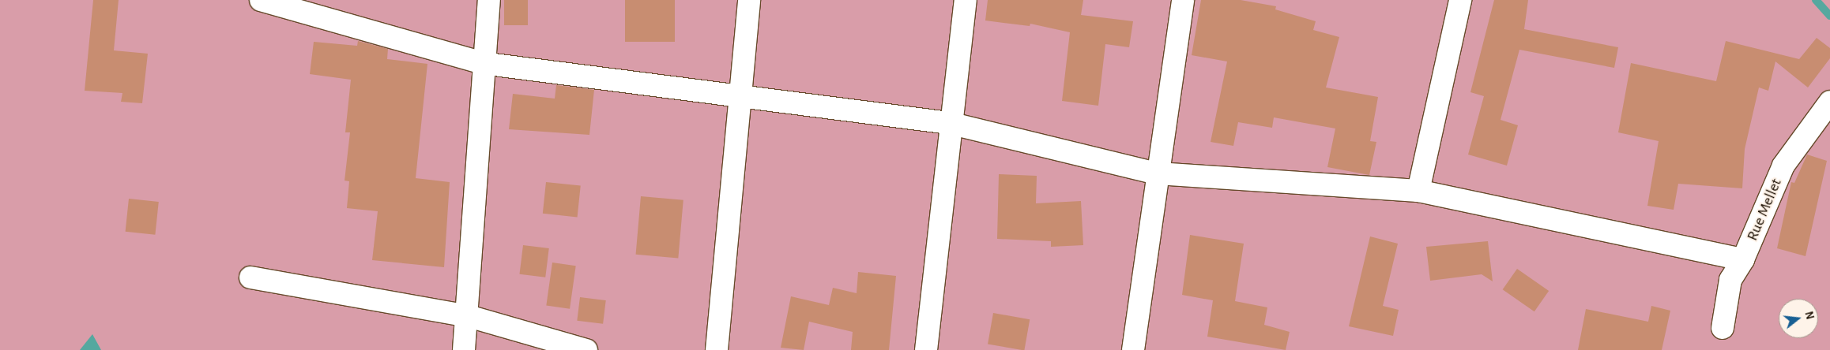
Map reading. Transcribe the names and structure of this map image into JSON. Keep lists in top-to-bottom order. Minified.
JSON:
{"streets":{"street":["Rue Mellet"]},"north":"right"}
